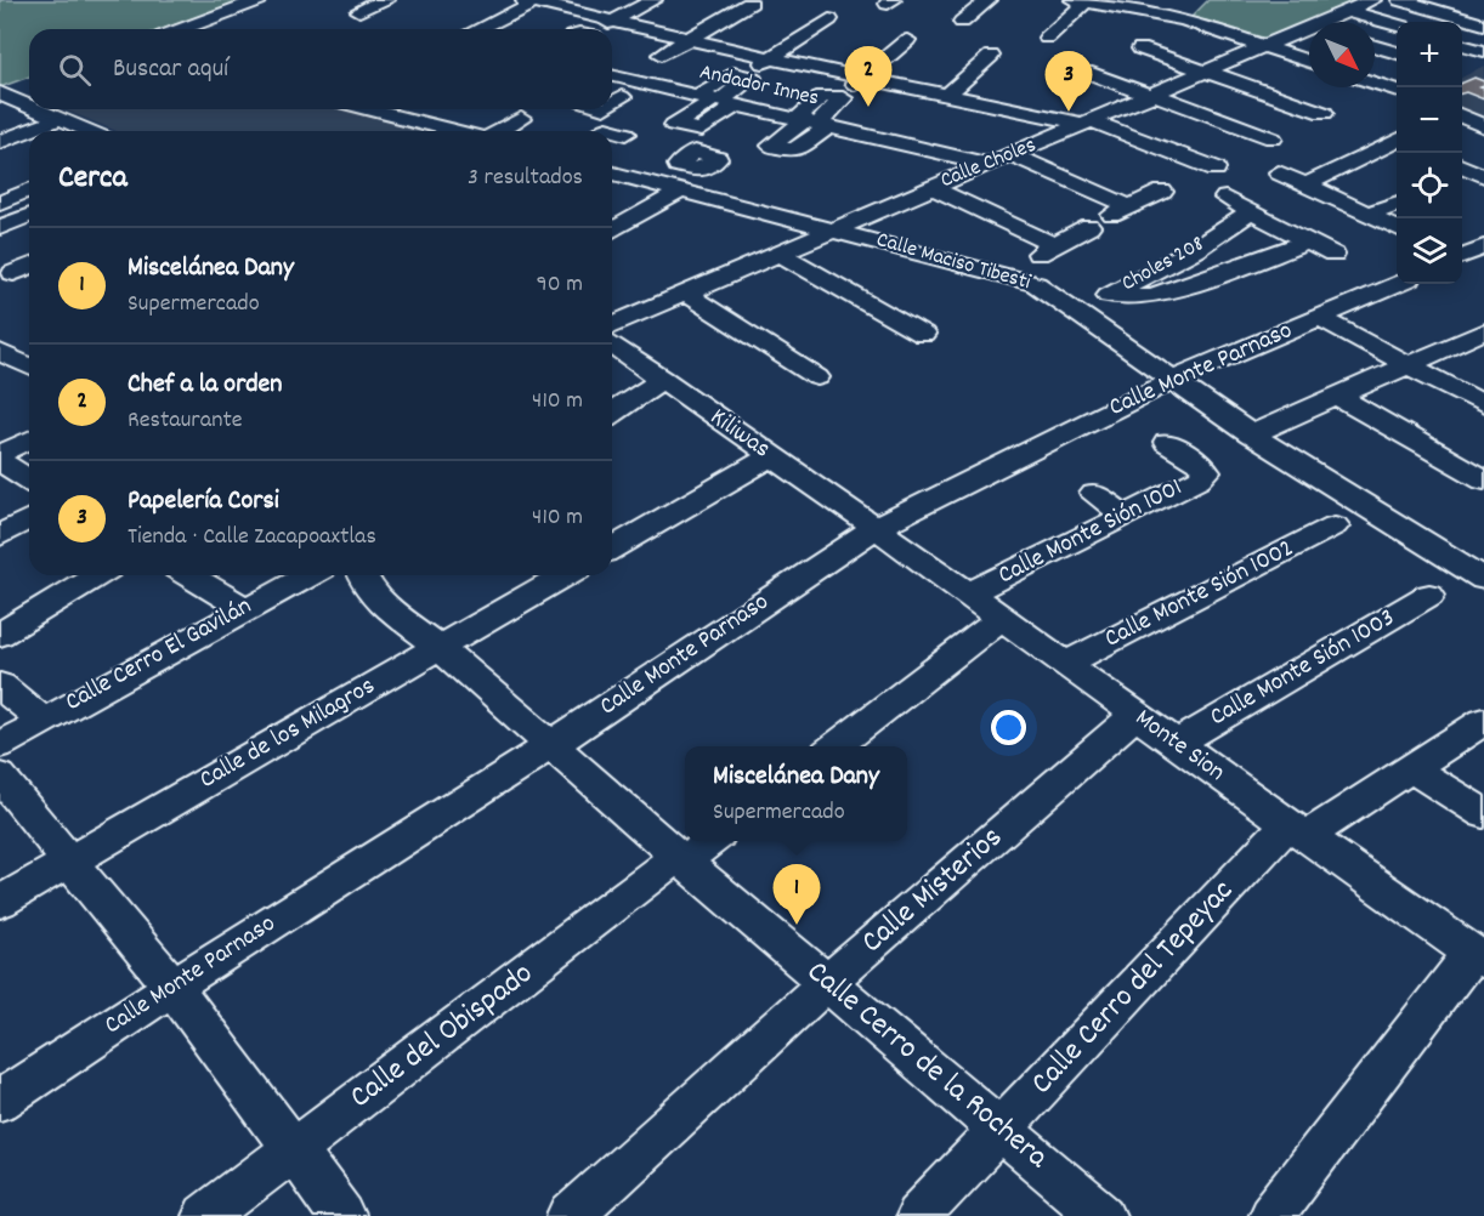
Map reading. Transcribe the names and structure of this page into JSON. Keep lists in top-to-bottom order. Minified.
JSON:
{"streets":{"street":["Andador Innes","Calle Choles","Calle Maciso Tibesti","Choles 208","Calle Monte Parnaso","Kiliwas","Calle Monte Sión 1001","Calle Monte Sión 1002","Calle Cerro El Gavilán","Calle Monte Sión 1003","Calle de los Milagros","Monte Sion","Calle Misterios","Calle Cerro del Tepeyac","Calle del Obispado","Calle Cerro de la Rochera"]},"crossings":[["Andador Innes","Calle Choles"],["Calle Choles","Calle Maciso Tibesti"],["Calle Maciso Tibesti","Choles 208"],["Calle Maciso Tibesti","Calle Monte Parnaso"],["Calle Monte Parnaso","Kiliwas"],["Calle Monte Parnaso","Monte Sion"],["Calle Monte Parnaso","Calle Cerro de la Rochera"],["Kiliwas","Monte Sion"],["Calle Monte Sión 1001","Monte Sion"],["Calle Monte Sión 1002","Monte Sion"],["Calle Monte Sión 1003","Monte Sion"],["Calle de los Milagros","Calle Cerro de la Rochera"],["Monte Sion","Calle Misterios"],["Monte Sion","Calle Cerro del Tepeyac"],["Calle Misterios","Calle Cerro de la Rochera"],["Calle Cerro del Tepeyac","Calle Cerro de la Rochera"],["Calle del Obispado","Calle Cerro de la Rochera"]],"north":"bottom right","page":{"map_buttons":["+","−"],"search":"Buscar aquí","pins":["2","3","1"],"heading":["Cerca","3 resultados"],"list":[{"mark":"1","name":"Miscelánea Dany","note":"Supermercado","value":"90 m"},{"mark":"2","name":"Chef a la orden","note":"Restaurante","value":"410 m"},{"mark":"3","name":"Papelería Corsi","note":"Tienda · Calle Zacapoaxtlas","value":"410 m"}],"popup":["Miscelánea Dany","Supermercado"]}}
